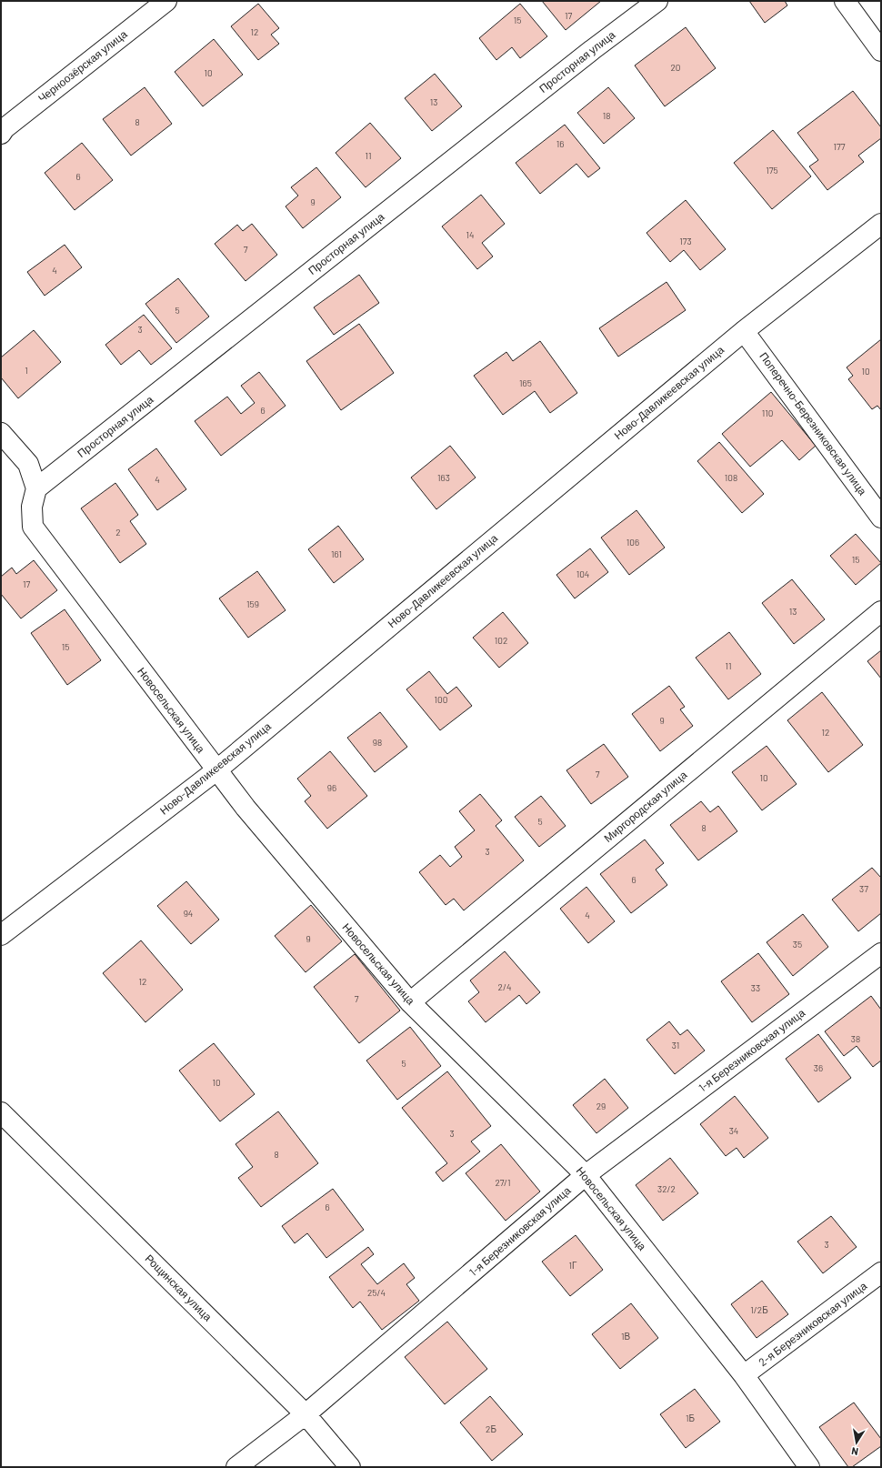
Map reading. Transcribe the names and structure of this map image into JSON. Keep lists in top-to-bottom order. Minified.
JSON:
{"streets":{"street":["Просторная улица","Черноозёрская улица","Ново-Давликеевская улица","Поперечно-Березниковская улица","Новосельская улица","Миргородская улица","1-я Березниковская улица","Рощинская улица","2-я Березниковская улица"]},"crossings":[["Просторная улица","Новосельская улица"],["Ново-Давликеевская улица","Поперечно-Березниковская улица"],["Ново-Давликеевская улица","Новосельская улица"],["Новосельская улица","Миргородская улица"],["Новосельская улица","1-я Березниковская улица"],["Новосельская улица","2-я Березниковская улица"],["1-я Березниковская улица","Рощинская улица"]],"house_numbers":["17","15","12","20","10","13","18","8","16","177","11","175","6","9","14","173","7","4","5","3","1","10","165","6","110","163","108","4","2","106","161","15","104","17","159","13","102","15","11","100","9","12","98","7","10","96","5","8","3","6","37","94","4","9","35","12","2/4","33","7","38","31","5","36","10","29","34","3","8","27/1","32/2","6","3","1Г","25/4","1/2Б","1В","1Б","2Б"],"north":"bottom"}
